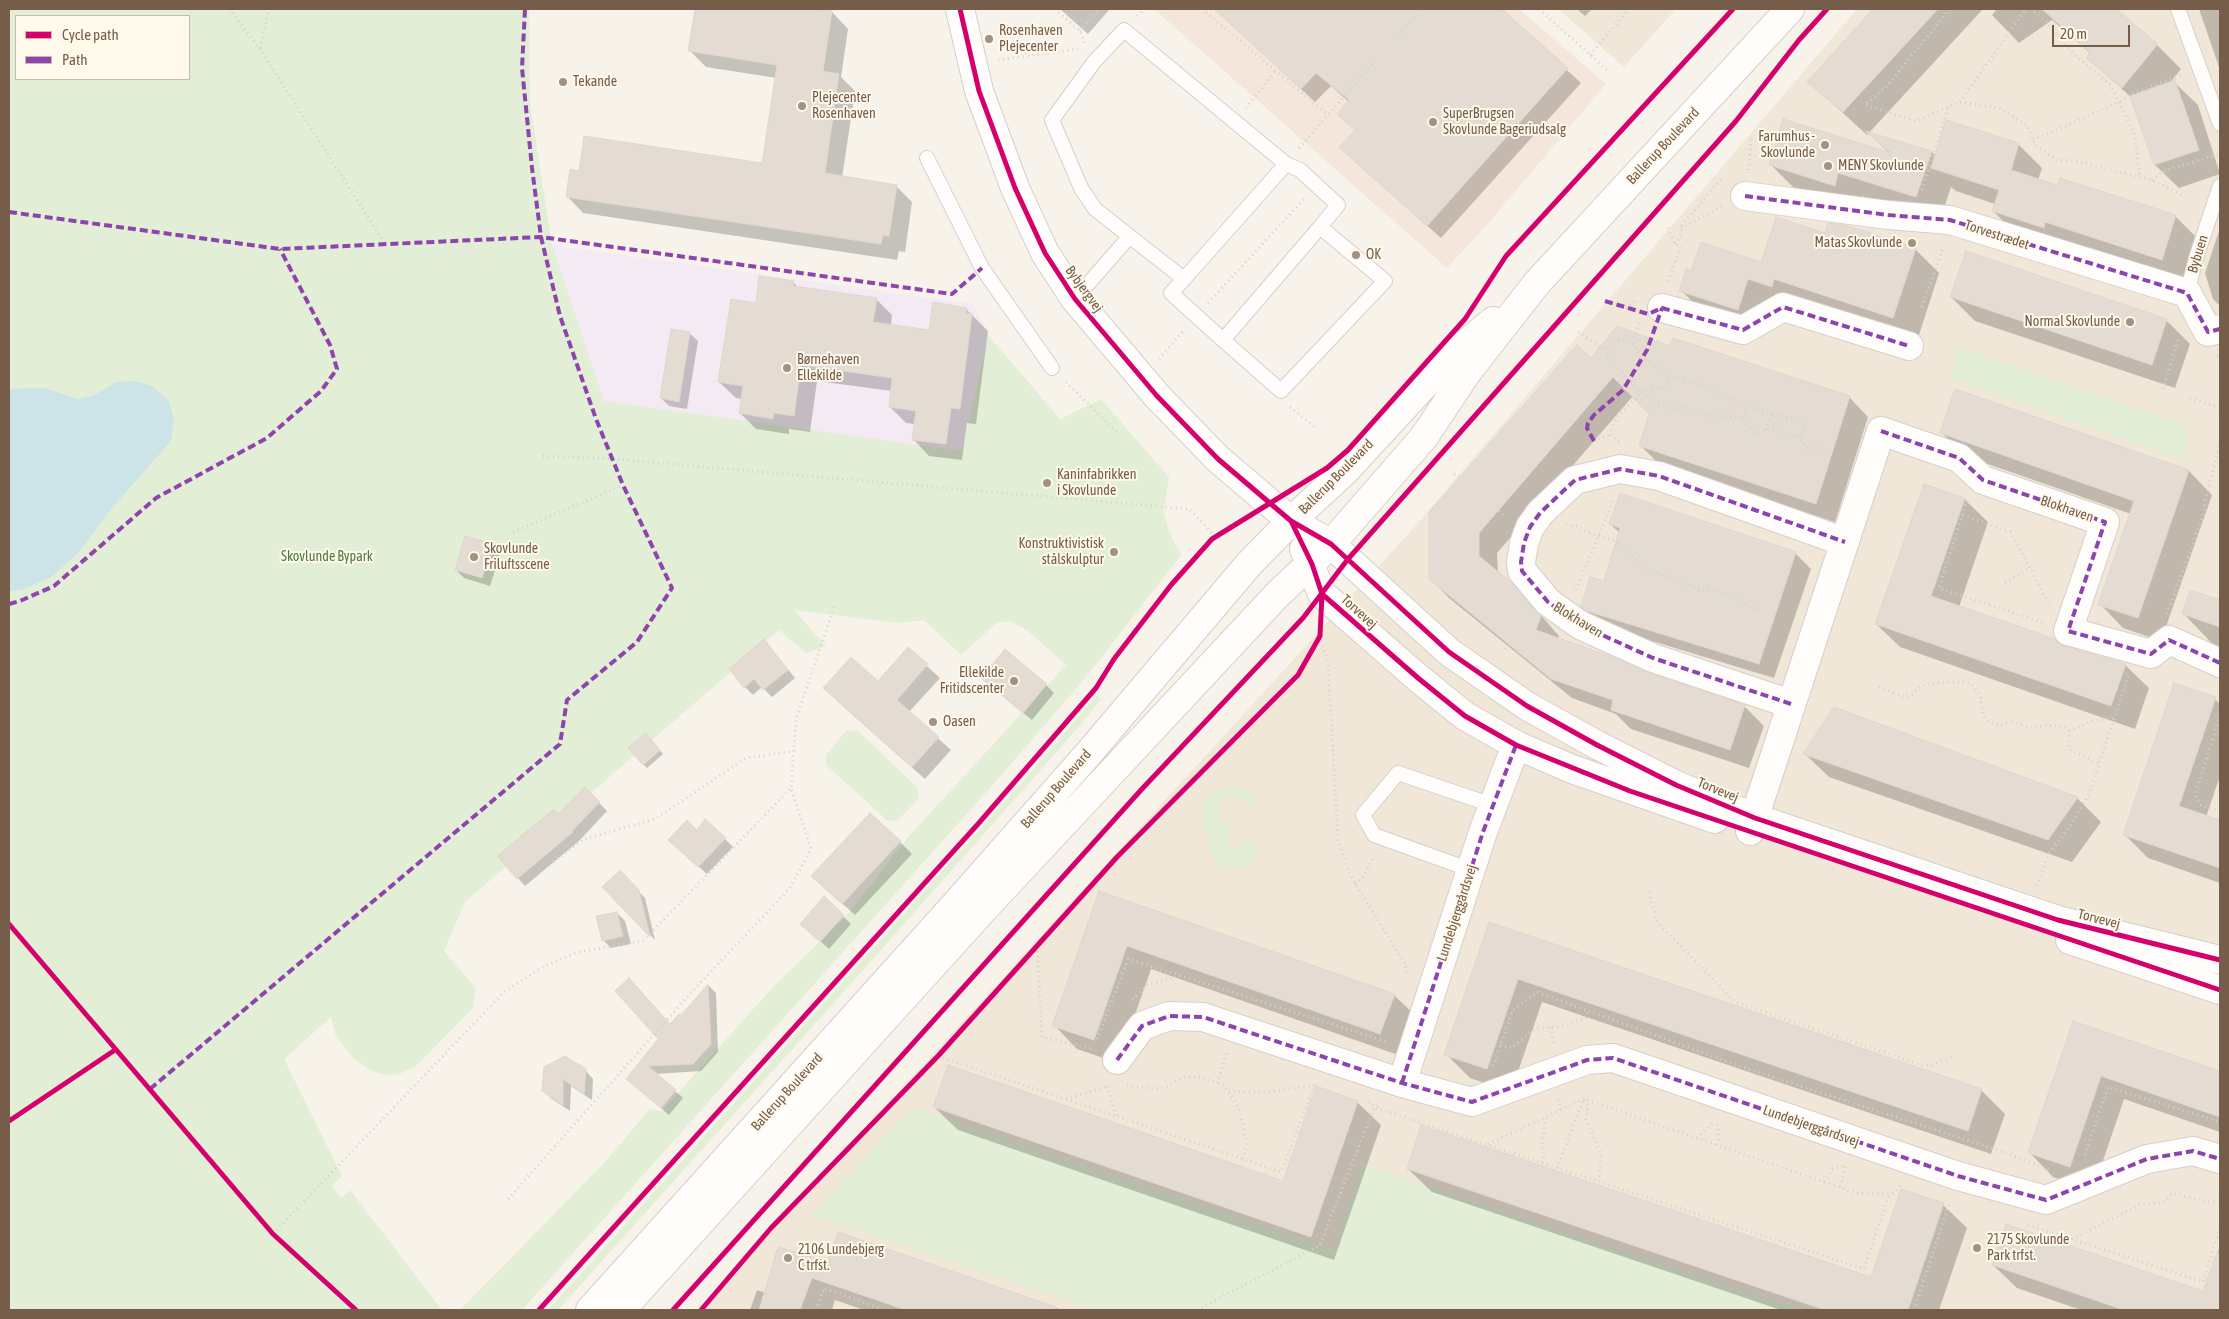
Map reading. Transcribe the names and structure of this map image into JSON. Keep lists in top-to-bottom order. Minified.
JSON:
{"streets":{"street":["Ballerup Boulevard","Torvestrædet","Bybjergvej","Blokhaven","Torvevej","Lundebjerggårdsvej"],"lane":["Bybuen"]},"crossings":[["Ballerup Boulevard","Bybjergvej"],["Ballerup Boulevard","Torvevej"],["Torvestrædet","Bybuen"],["Bybjergvej","Torvevej"],["Blokhaven","Torvevej"],["Torvevej","Lundebjerggårdsvej"]],"parks":["Skovlunde Bypark"],"places":["Rosenhaven Plejecenter","Tekande","Plejecenter Rosenhaven","SuperBrugsen Skovlunde Bageriudsalg","Farumhus - Skovlunde","MENY Skovlunde","Matas Skovlunde","OK","Normal Skovlunde","Børnehaven Ellekilde","Kaninfabrikken i Skovlunde","Konstruktivistisk stålskulptur","Skovlunde Friluftsscene","Ellekilde Fritidscenter","Oasen","2175 Skovlunde Park trfst.","2106 Lundebjerg C trfst."],"legend":["Cycle path","Path"],"scale_bar":"20 m"}
